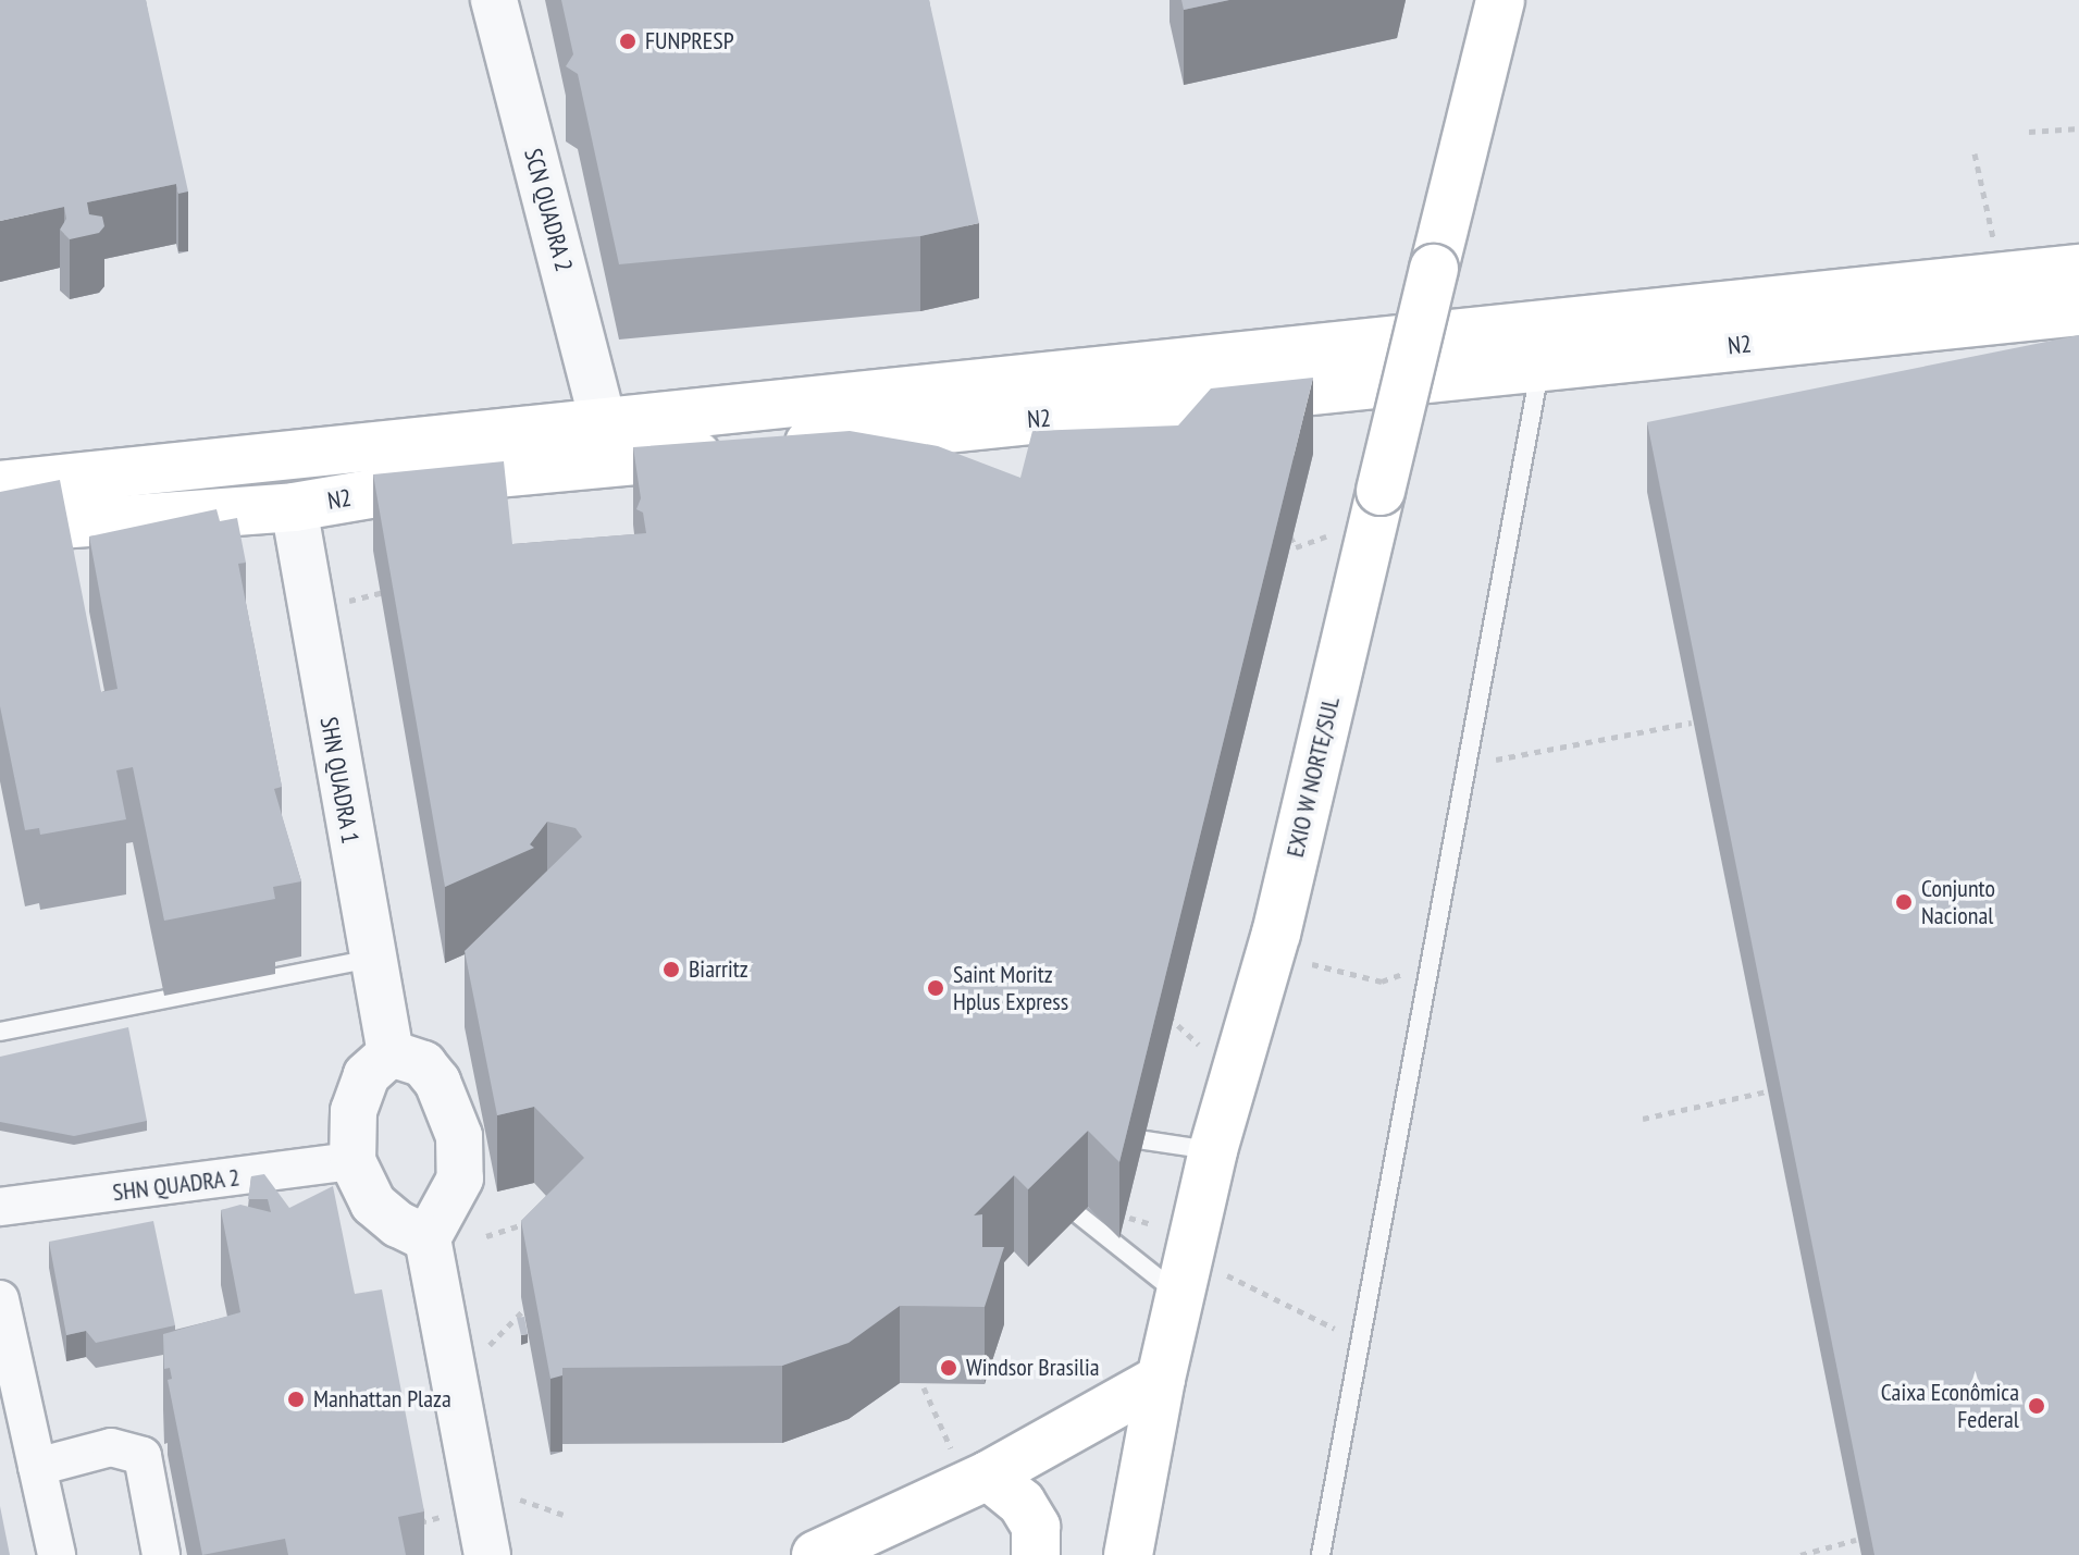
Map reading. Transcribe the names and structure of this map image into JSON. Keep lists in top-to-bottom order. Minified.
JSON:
{"streets":{"main road":["N2","EXIO W NORTE/SUL"],"street":["SCN QUADRA 2","SHN QUADRA 1","SHN QUADRA 2"]},"crossings":[["SCN QUADRA 2","N2"],["N2","SHN QUADRA 1"]],"places":["FUNPRESP","Conjunto Nacional","Biarritz","Saint Moritz Hplus Express","Windsor Brasilia","Manhattan Plaza","Caixa Econômica Federal"]}
